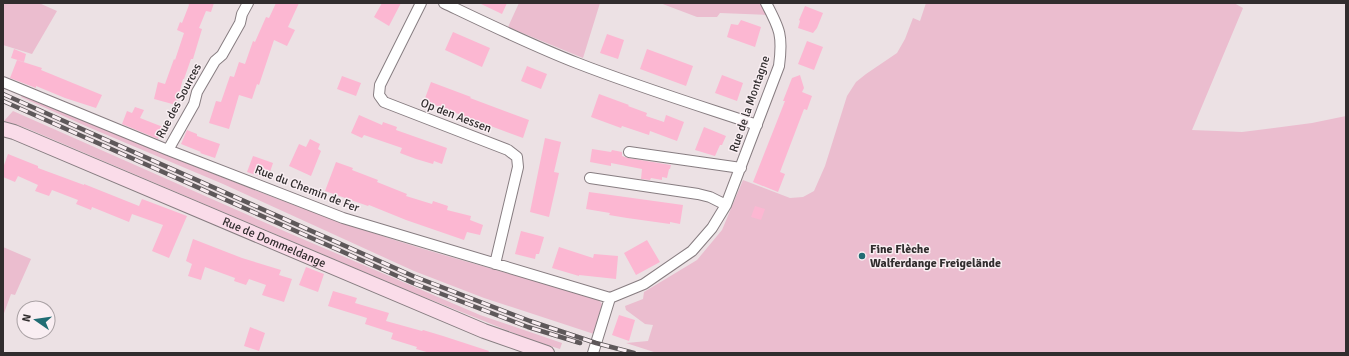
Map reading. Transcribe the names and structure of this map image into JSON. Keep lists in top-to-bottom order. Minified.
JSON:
{"streets":{"main road":["Rue de Dommeldange"],"street":["Rue des Sources","Rue de la Montagne","Op den Aessen","Rue du Chemin de Fer"]},"crossings":[["Rue des Sources","Rue du Chemin de Fer"],["Rue de la Montagne","Rue du Chemin de Fer"],["Op den Aessen","Rue du Chemin de Fer"]],"places":["Fine Flèche Walferdange Freigelände"],"north":"left"}
